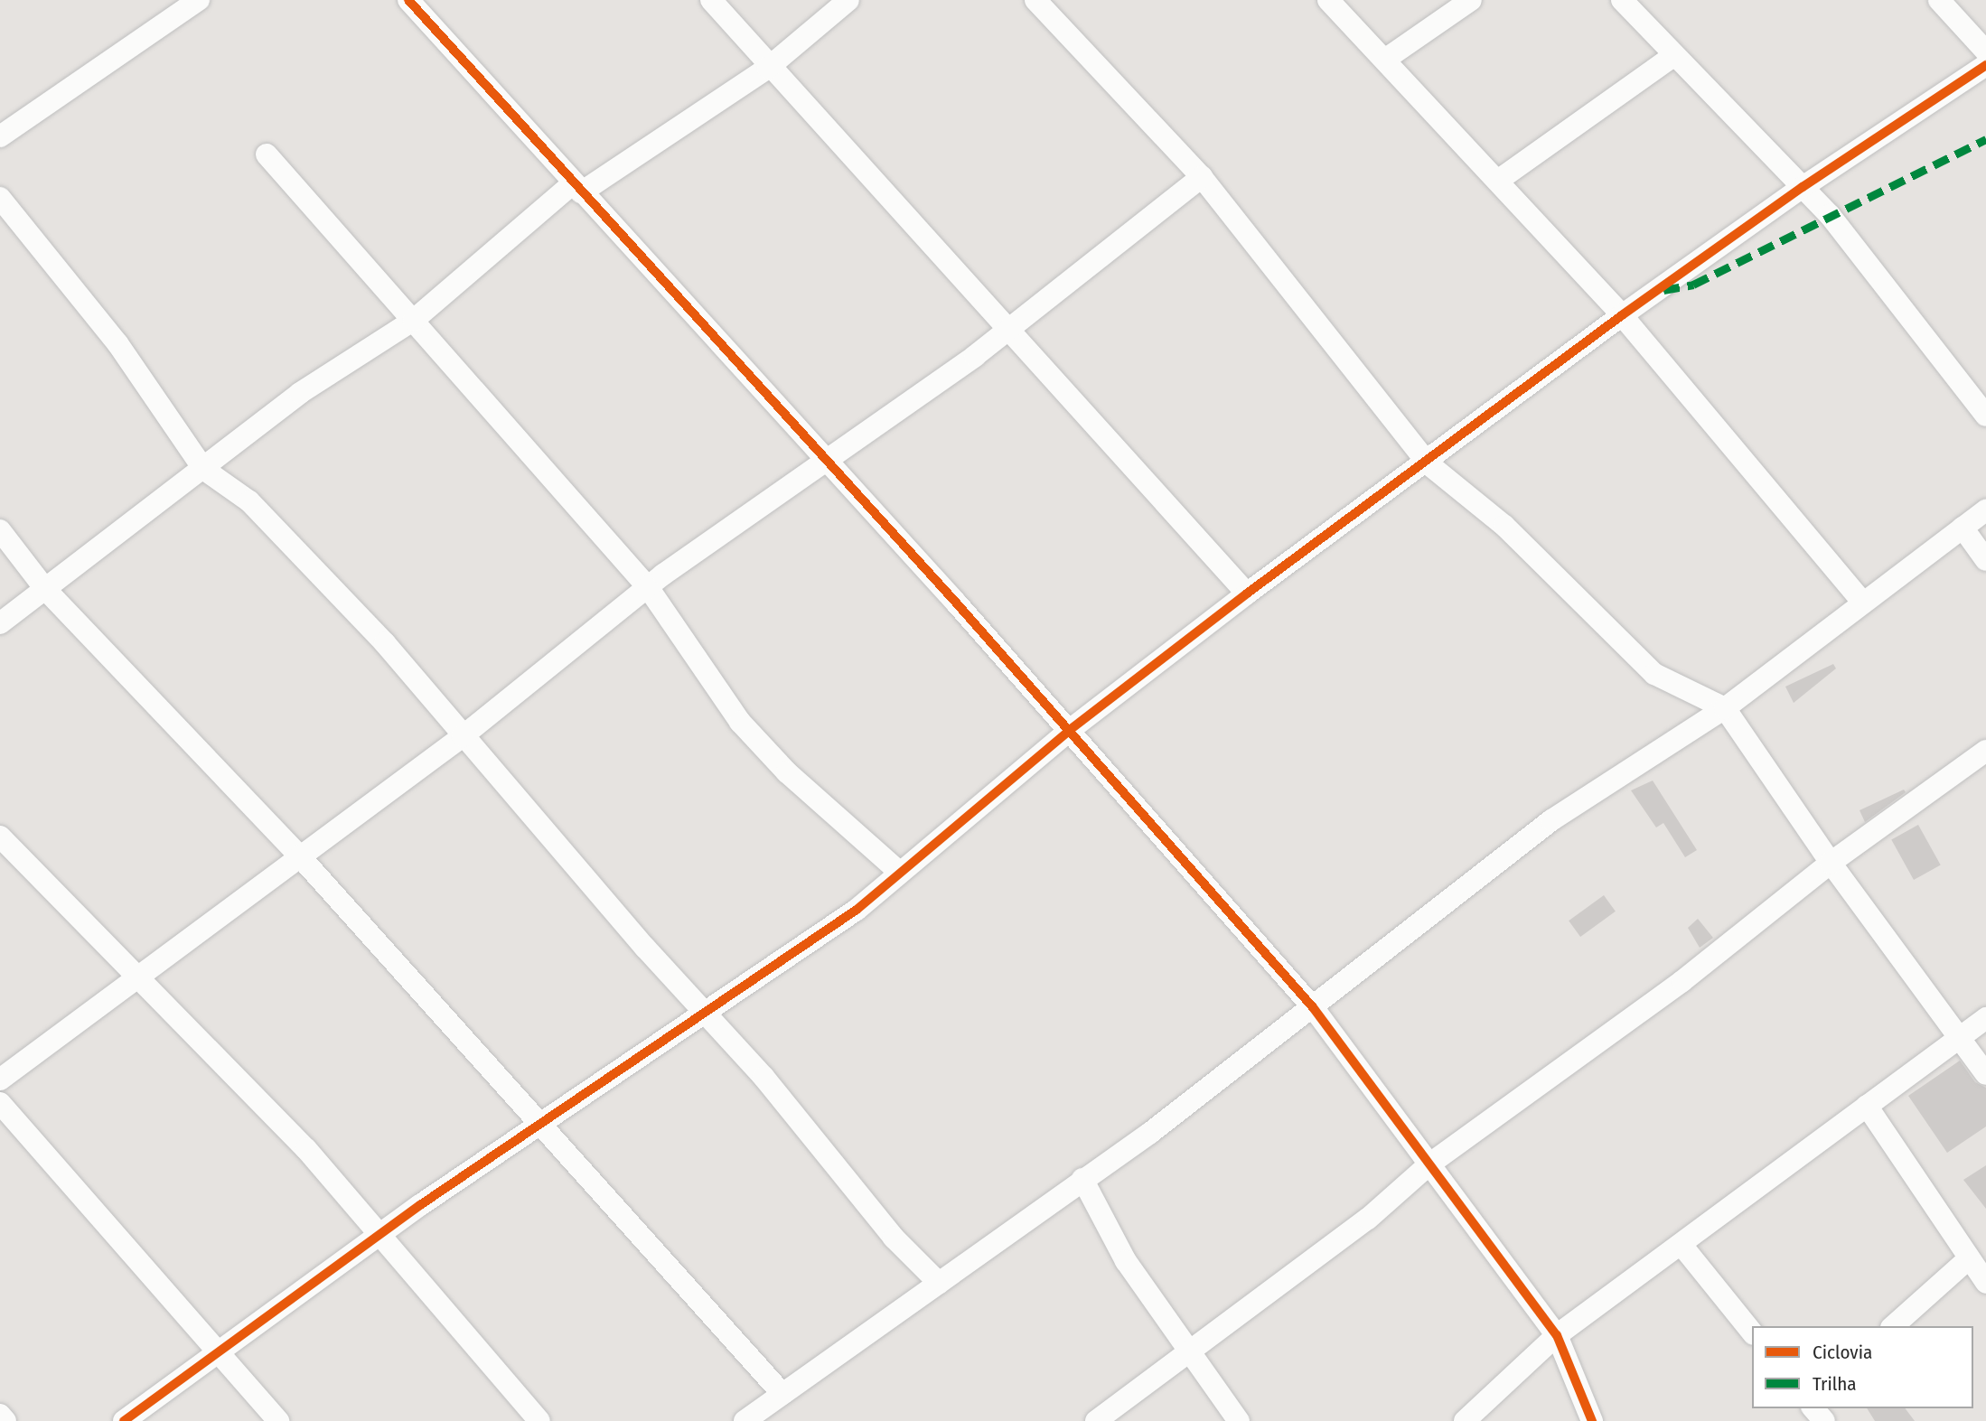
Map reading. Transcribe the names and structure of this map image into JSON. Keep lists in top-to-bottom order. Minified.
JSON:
{"legend":["Ciclovia","Trilha"]}
